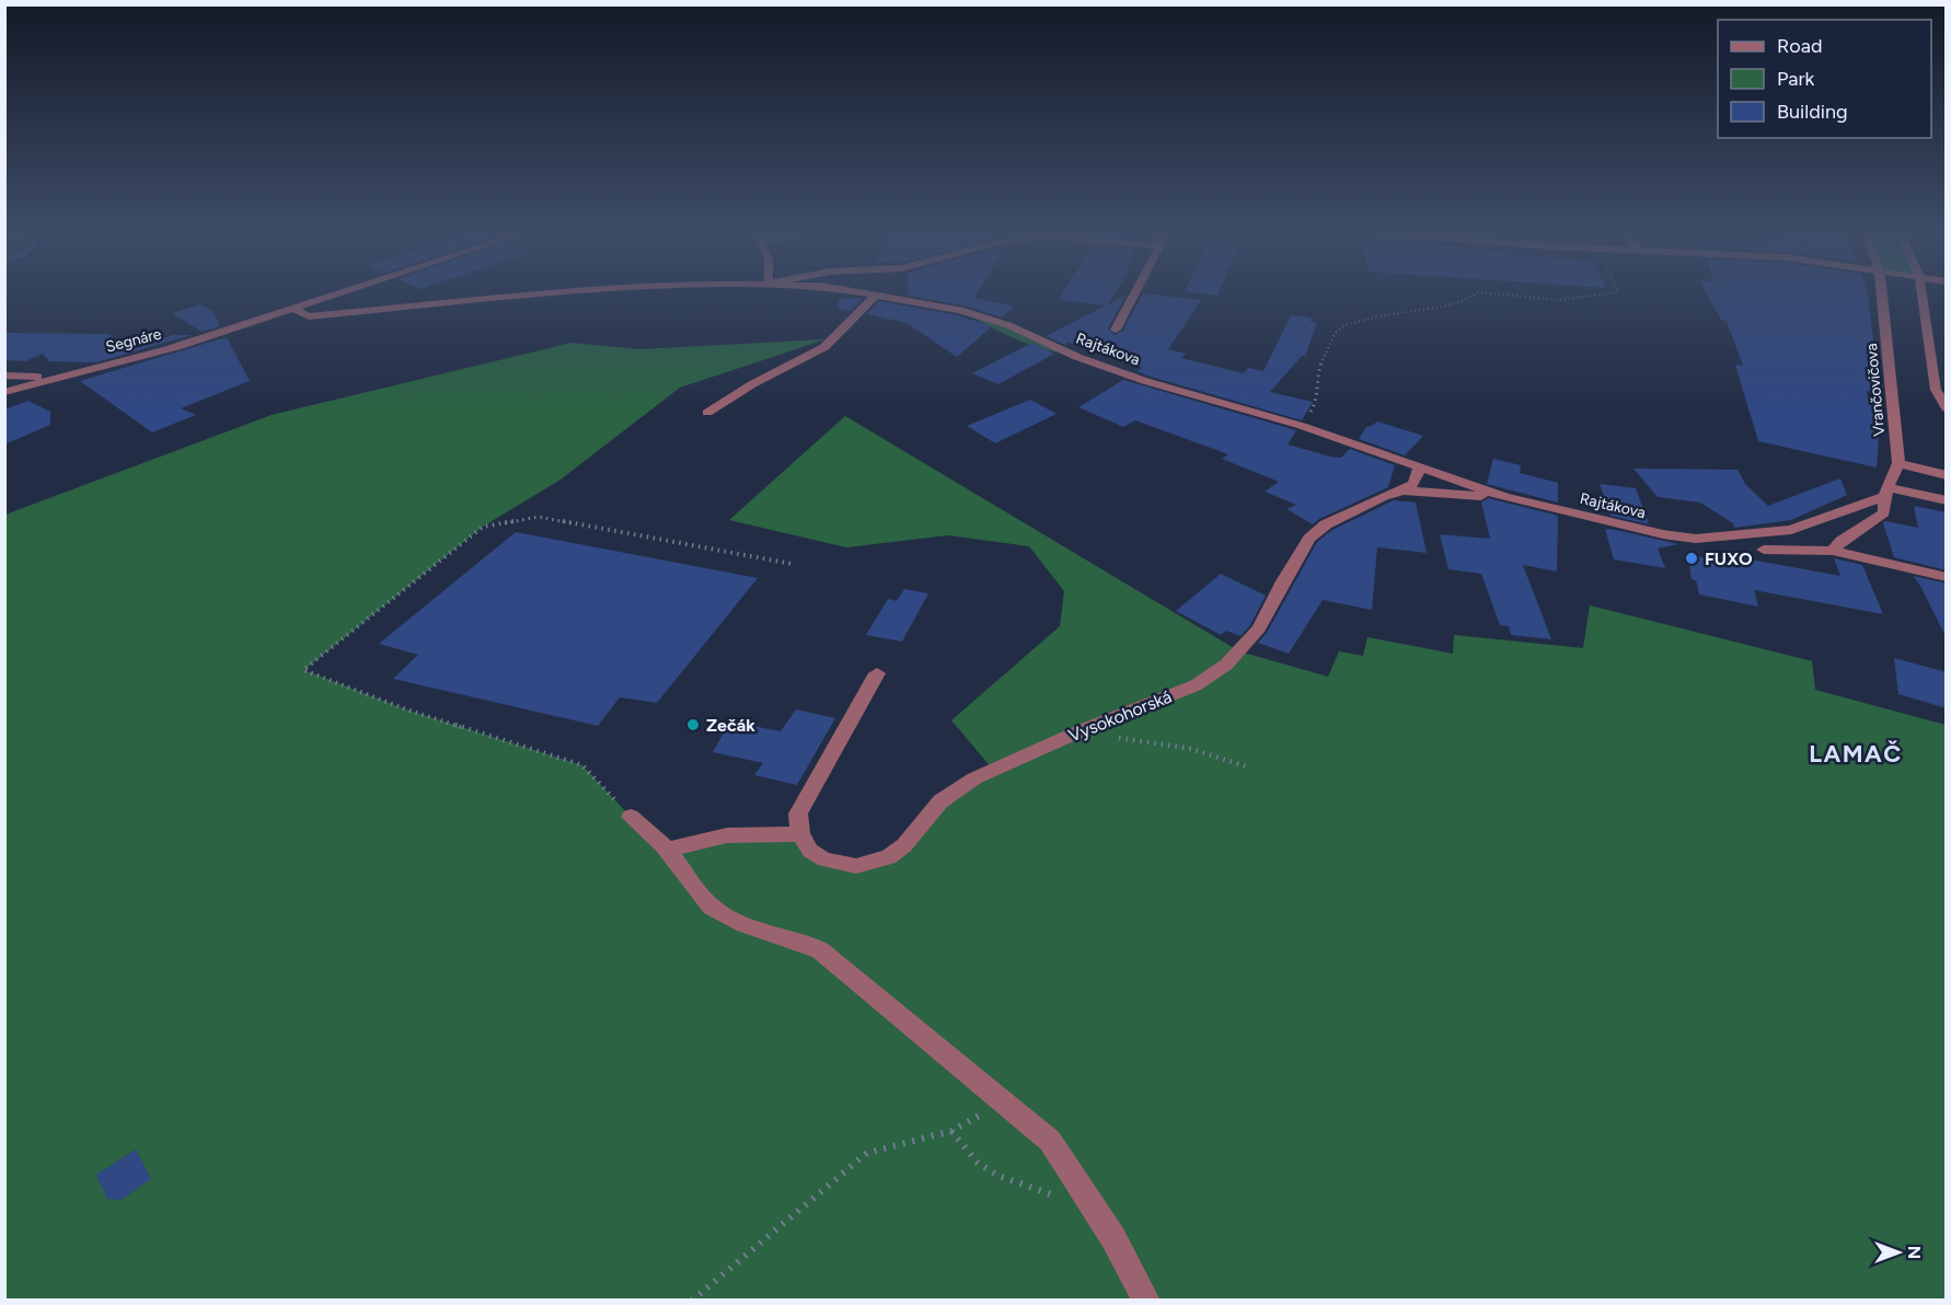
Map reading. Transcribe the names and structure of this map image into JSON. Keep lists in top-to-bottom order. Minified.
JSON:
{"streets":{"street":["Segnáre","Rajtákova","Vrančovičova","Vysokohorská"]},"crossings":[["Segnáre","Rajtákova"],["Rajtákova","Vysokohorská"]],"districts":["LAMAČ"],"places":["FUXO","Zečák"],"legend":["Road","Park","Building"],"north":"right"}
